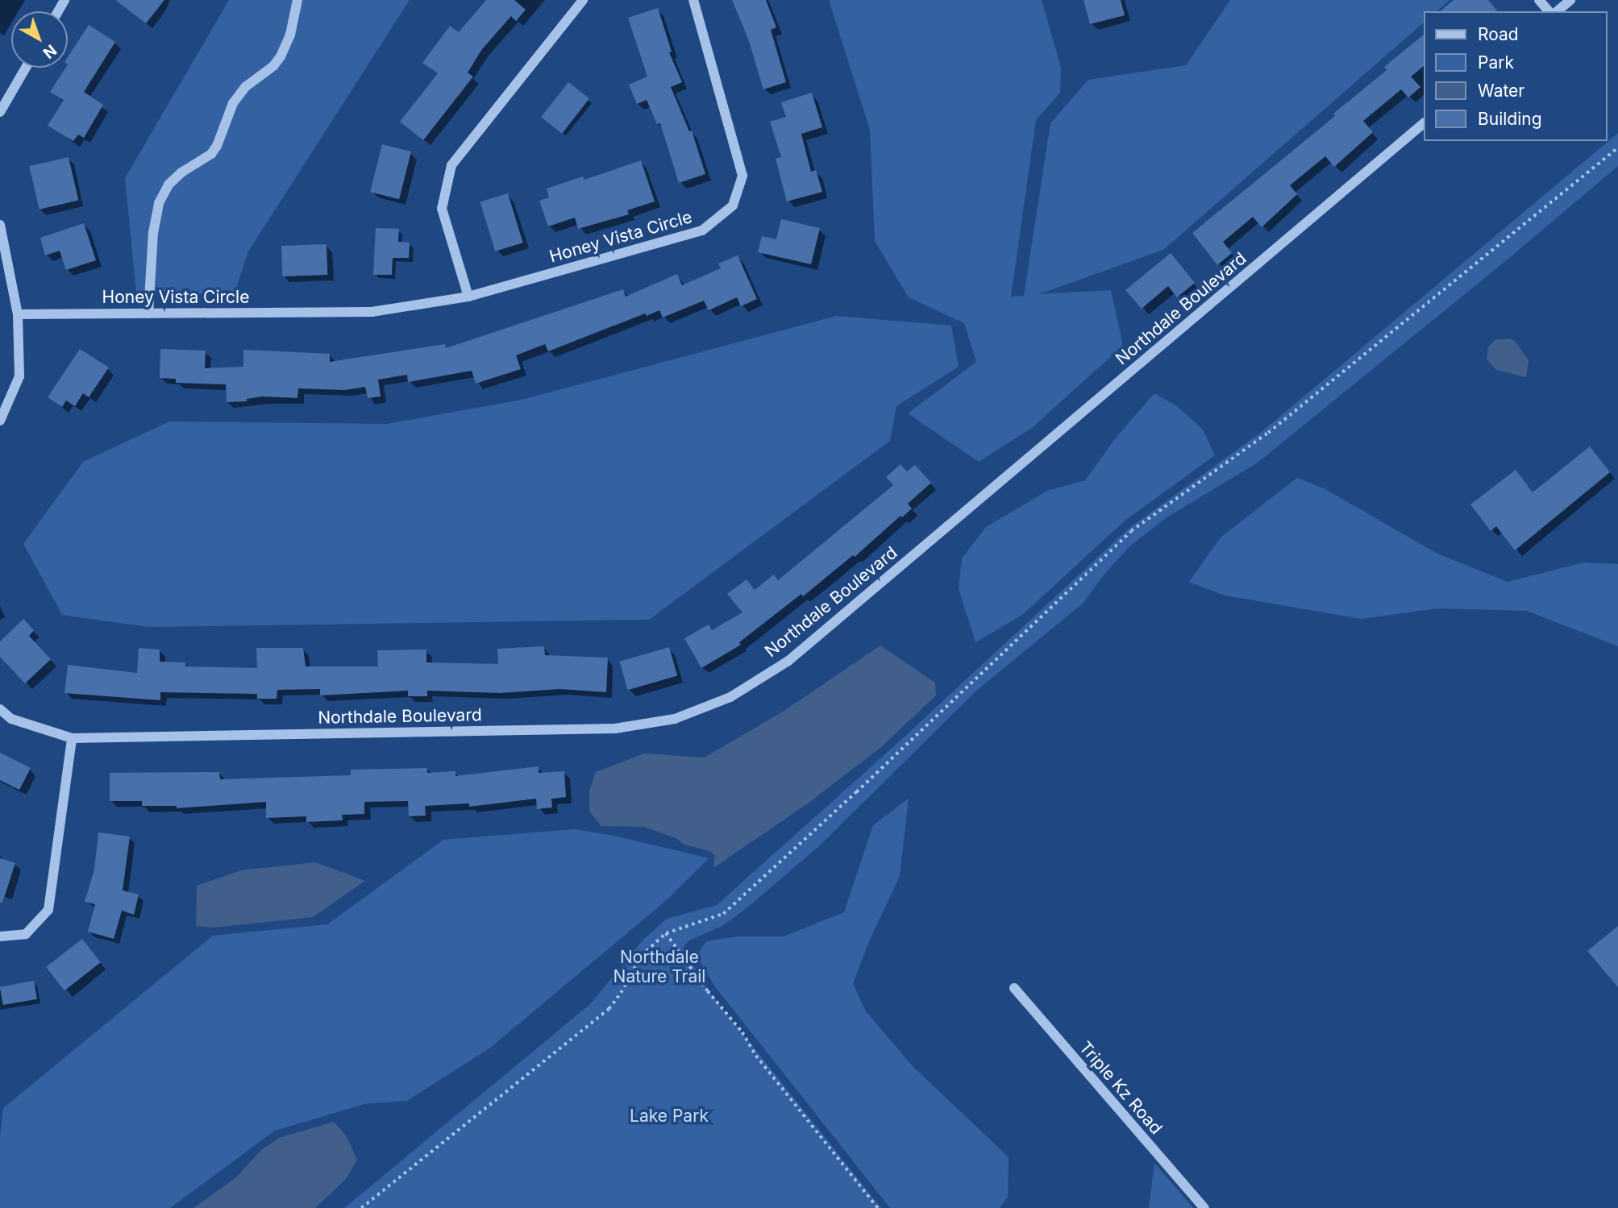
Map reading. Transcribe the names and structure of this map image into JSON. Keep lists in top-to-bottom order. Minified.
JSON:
{"streets":{"street":["Honey Vista Circle","Northdale Boulevard","Triple Kz Road"]},"parks":["Northdale Nature Trail","Lake Park"],"legend":["Road","Park","Water","Building"],"north":"bottom right"}
